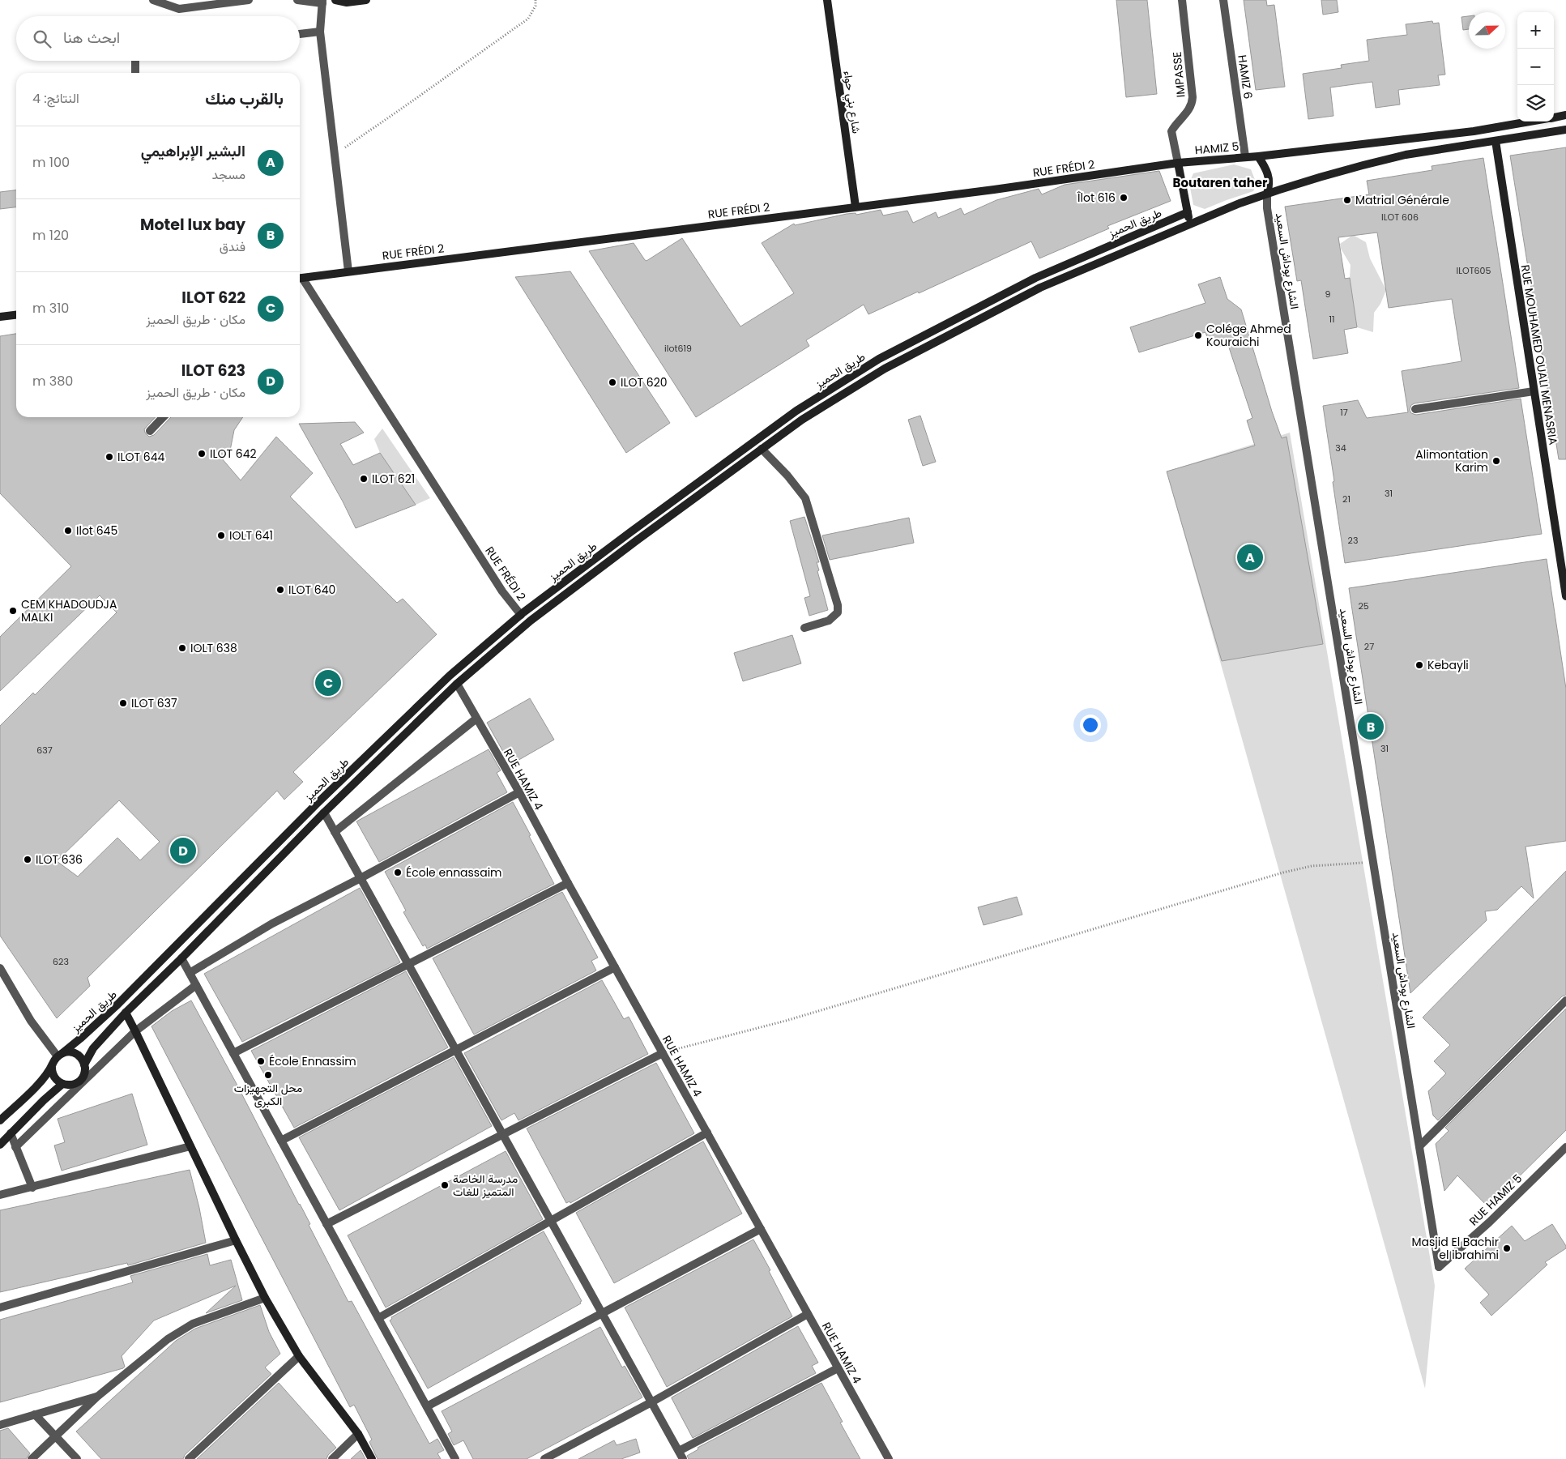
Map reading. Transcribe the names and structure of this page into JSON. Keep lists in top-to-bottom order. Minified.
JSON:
{"streets":{"main road":["شارع بني حواء","HAMIZ 5","RUE FRÉDI 2","طريق الحميز","RUE MOUHAMED OUALI MENASRIA"],"street":["IMPASSE","HAMIZ 6","الشارع بوداش السعيد","RUE HAMIZ 4","RUE HAMIZ 5"]},"crossings":[["IMPASSE","HAMIZ 5"],["IMPASSE","RUE FRÉDI 2"],["HAMIZ 6","HAMIZ 5"],["شارع بني حواء","RUE FRÉDI 2"],["HAMIZ 5","RUE FRÉDI 2"],["RUE FRÉDI 2","طريق الحميز"],["طريق الحميز","RUE HAMIZ 4"],["الشارع بوداش السعيد","RUE HAMIZ 5"]],"districts":["Boutaren taher"],"places":["Îlot 616","Matrial Générale","Colége Ahmed Kouraichi","ILOT 620","ILOT 642","ILOT 644","Alimontation Karim","ILOT 621","Ilot 645","IOLT 641","ILOT 640","CEM KHADOUDJA MALKI","IOLT 638","Kebayli","ILOT 637","ILOT 636","École ennassaim","École Ennassim","محل التجهيزات الكبرى","مدرسة الخاصة المتميز للغات","Masjid El Bachir el ibrahimi"],"house_numbers":["ILOT 606","ILOT605","9","11","ilot619","17","34","31","21","23","25","27","31","637","623"],"north":"right","page":{"map_buttons":["+","−"],"search":"ابحث هنا","heading":["بالقرب منك","النتائج: 4"],"list":[{"mark":"A","name":"البشير الإبراهيمي","note":"مسجد","value":"100 m"},{"mark":"B","name":"Motel lux bay","note":"فندق","value":"120 m"},{"mark":"C","name":"ILOT 622","note":"مكان · طريق الحميز","value":"310 m"},{"mark":"D","name":"ILOT 623","note":"مكان · طريق الحميز","value":"380 m"}],"pins":["A","C","B","D"]}}
